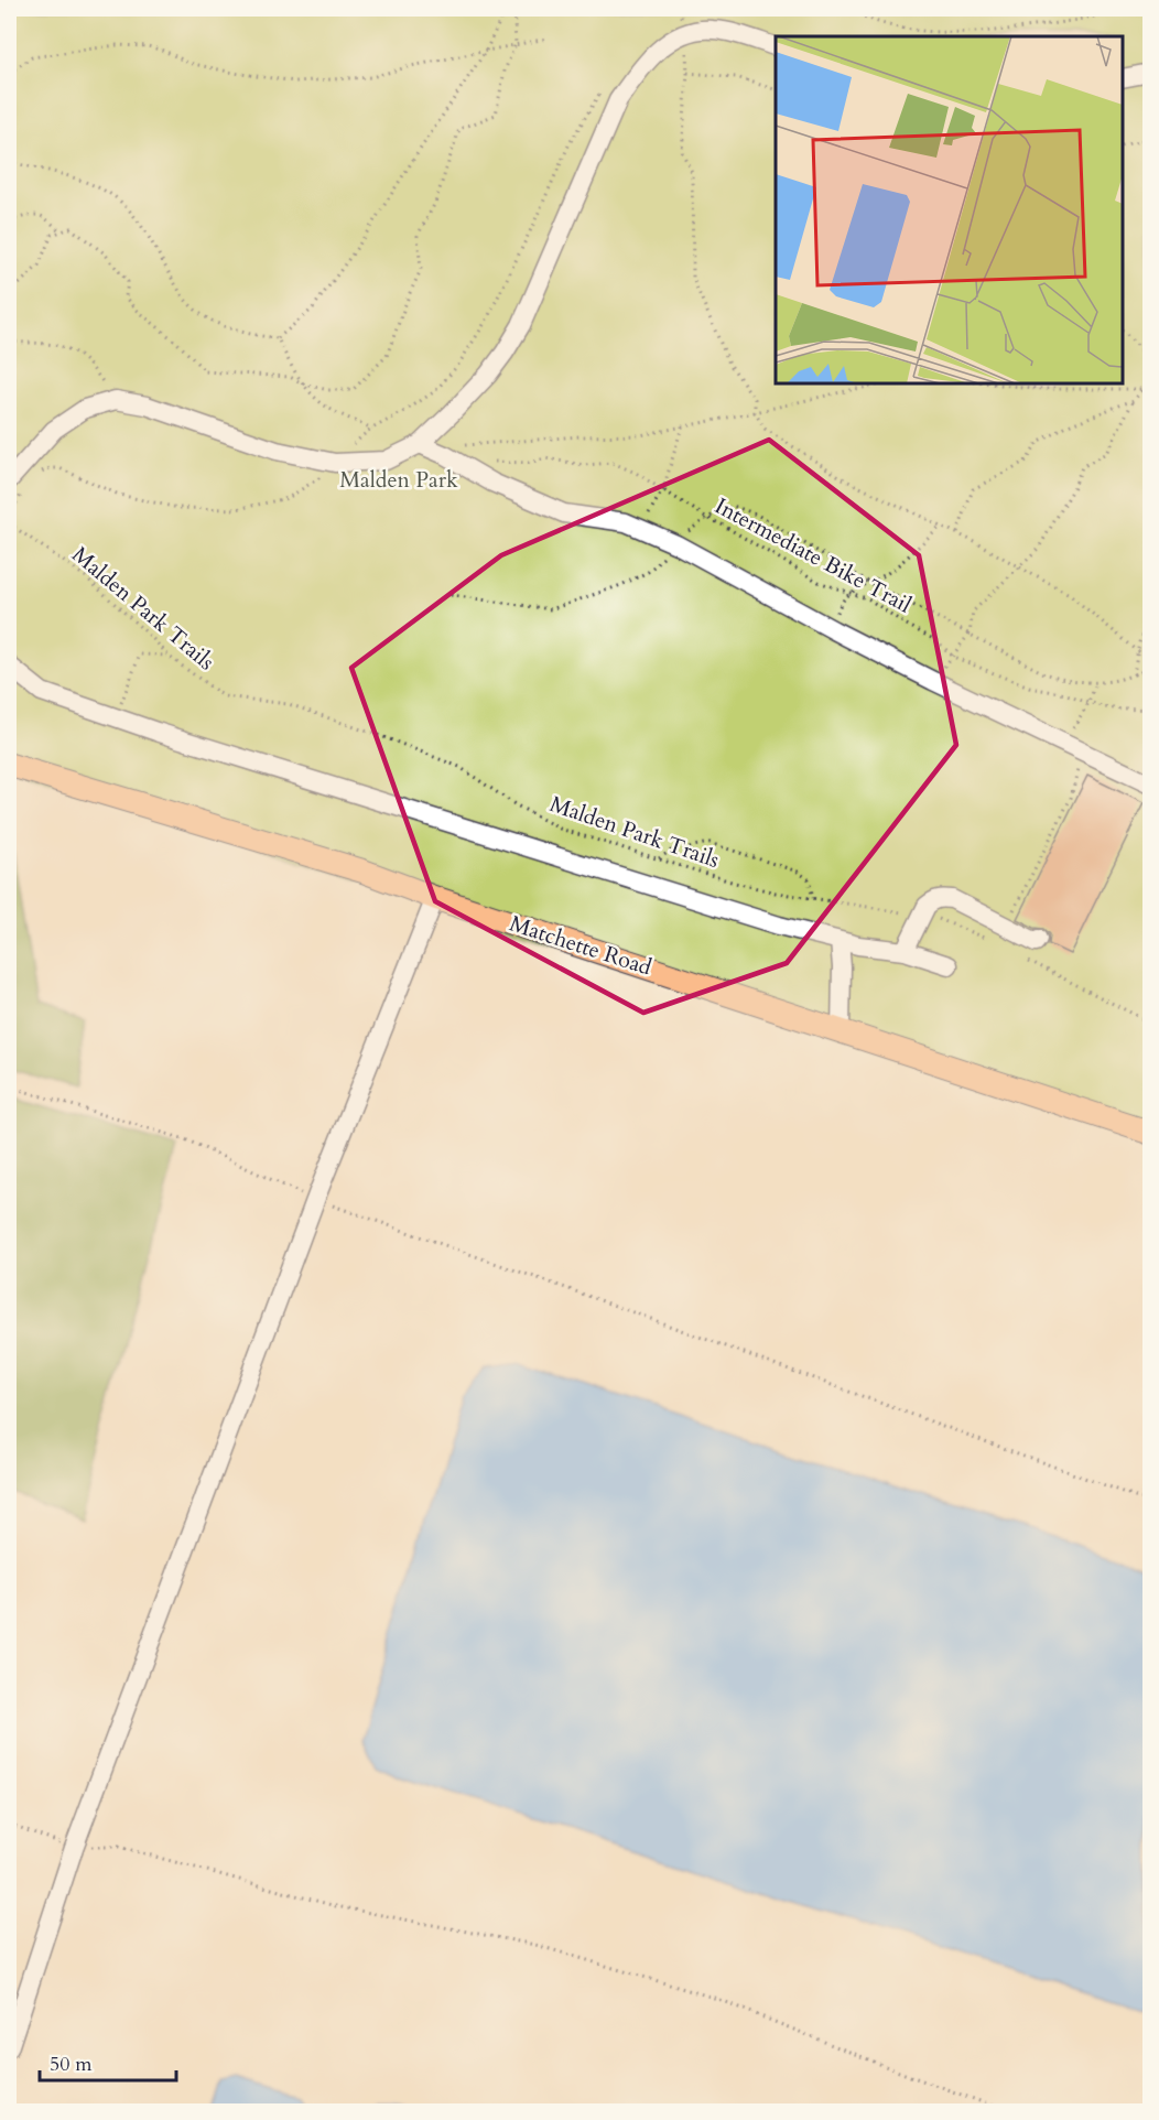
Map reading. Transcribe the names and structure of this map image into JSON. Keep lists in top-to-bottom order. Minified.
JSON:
{"streets":{"main road":["Matchette Road"],"path":["Intermediate Bike Trail","Malden Park Trails"]},"parks":["Malden Park"],"scale_bar":"50 m"}
